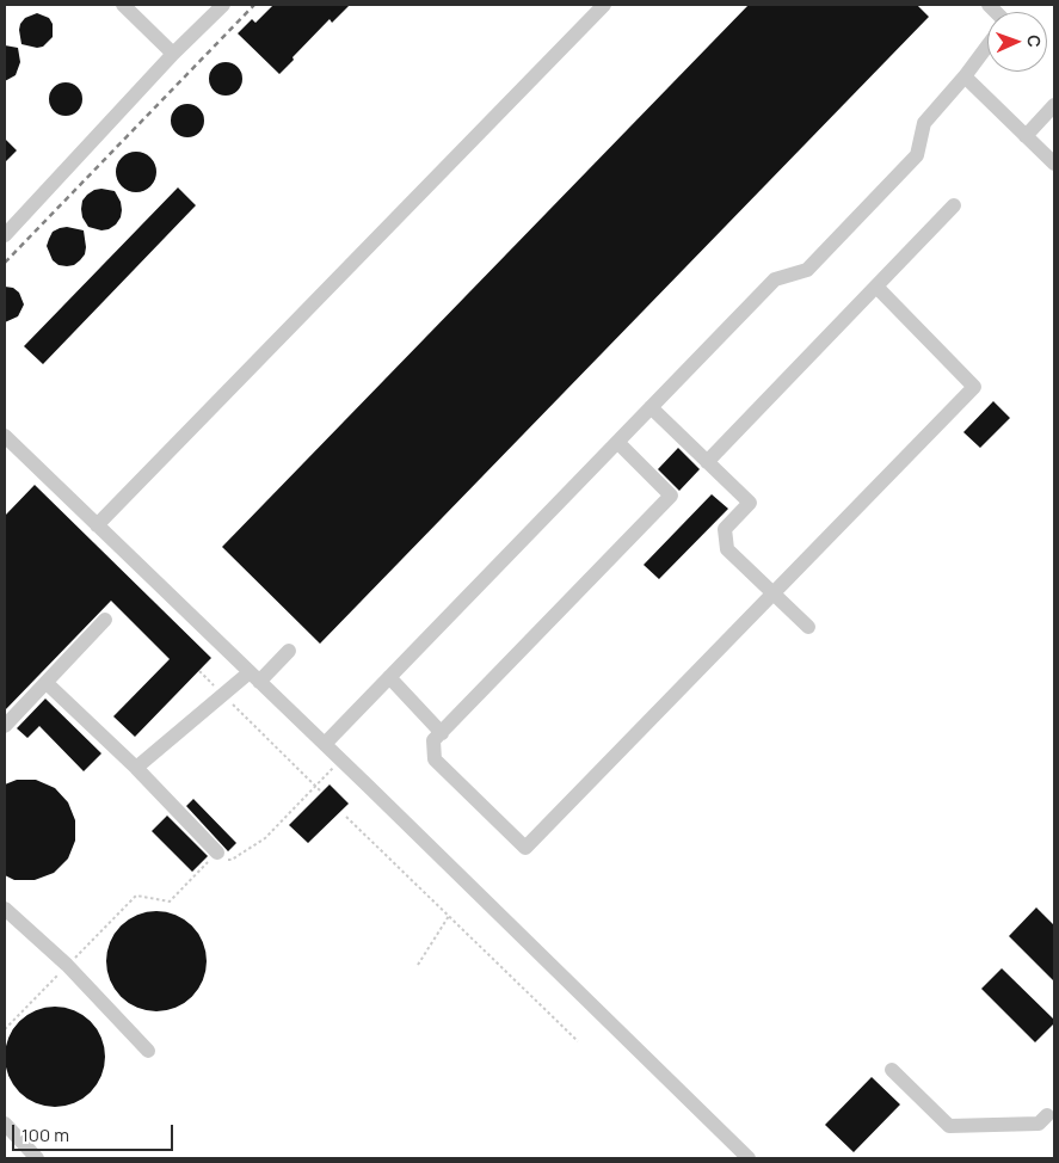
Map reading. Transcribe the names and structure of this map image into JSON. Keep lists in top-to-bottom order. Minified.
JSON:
{"scale_bar":"100 m","north":"right"}
